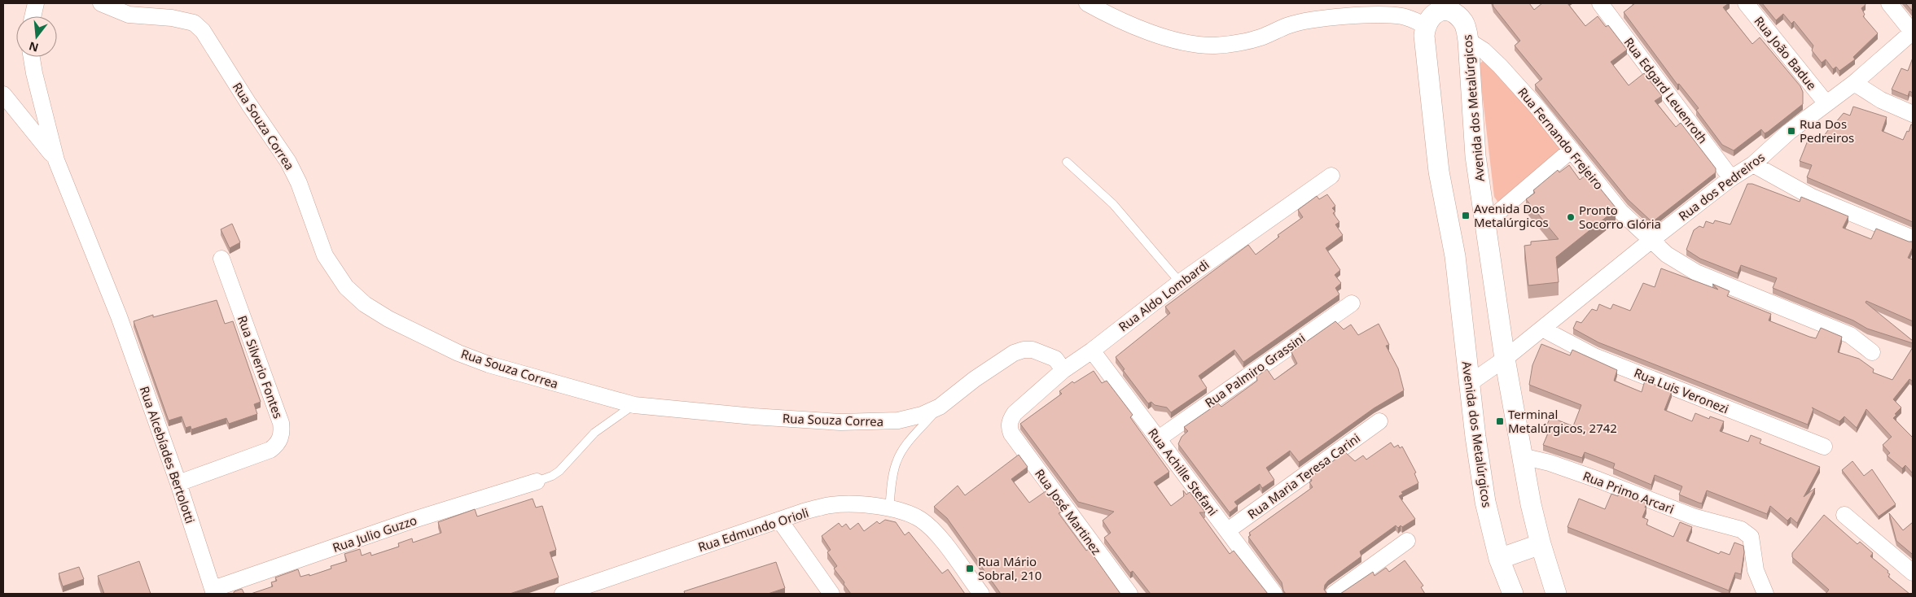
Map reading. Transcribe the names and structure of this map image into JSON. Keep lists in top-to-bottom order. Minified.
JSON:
{"streets":{"street":["Rua João Badue","Rua Edgard Leuenroth","Avenida dos Metalúrgicos","Rua Souza Correa","Rua Fernando Frejeiro","Rua dos Pedreiros","Rua Aldo Lombardi","Rua Silverio Fontes","Rua Palmiro Grassini","Rua Luis Veronezi","Rua Alcebíades Bertolotti","Rua Achille Stefani","Rua Maria Teresa Carini","Rua Primo Arcari","Rua José Martinez","Rua Edmundo Orioli","Rua Julio Guzzo"]},"crossings":[["Rua João Badue","Rua dos Pedreiros"],["Rua Edgard Leuenroth","Rua dos Pedreiros"],["Avenida dos Metalúrgicos","Rua Fernando Frejeiro"],["Avenida dos Metalúrgicos","Rua dos Pedreiros"],["Avenida dos Metalúrgicos","Rua Primo Arcari"],["Rua Souza Correa","Rua Aldo Lombardi"],["Rua Fernando Frejeiro","Rua dos Pedreiros"],["Rua dos Pedreiros","Rua Luis Veronezi"],["Rua Aldo Lombardi","Rua Achille Stefani"],["Rua Aldo Lombardi","Rua José Martinez"],["Rua Silverio Fontes","Rua Alcebíades Bertolotti"],["Rua Palmiro Grassini","Rua Achille Stefani"],["Rua Alcebíades Bertolotti","Rua Julio Guzzo"],["Rua Achille Stefani","Rua Maria Teresa Carini"]],"places":{"transit":["Rua Dos Pedreiros","Avenida Dos Metalúrgicos","Terminal Metalúrgicos, 2742","Rua Mário Sobral, 210"],"other":["Pronto Socorro Glória"]},"north":"bottom"}
